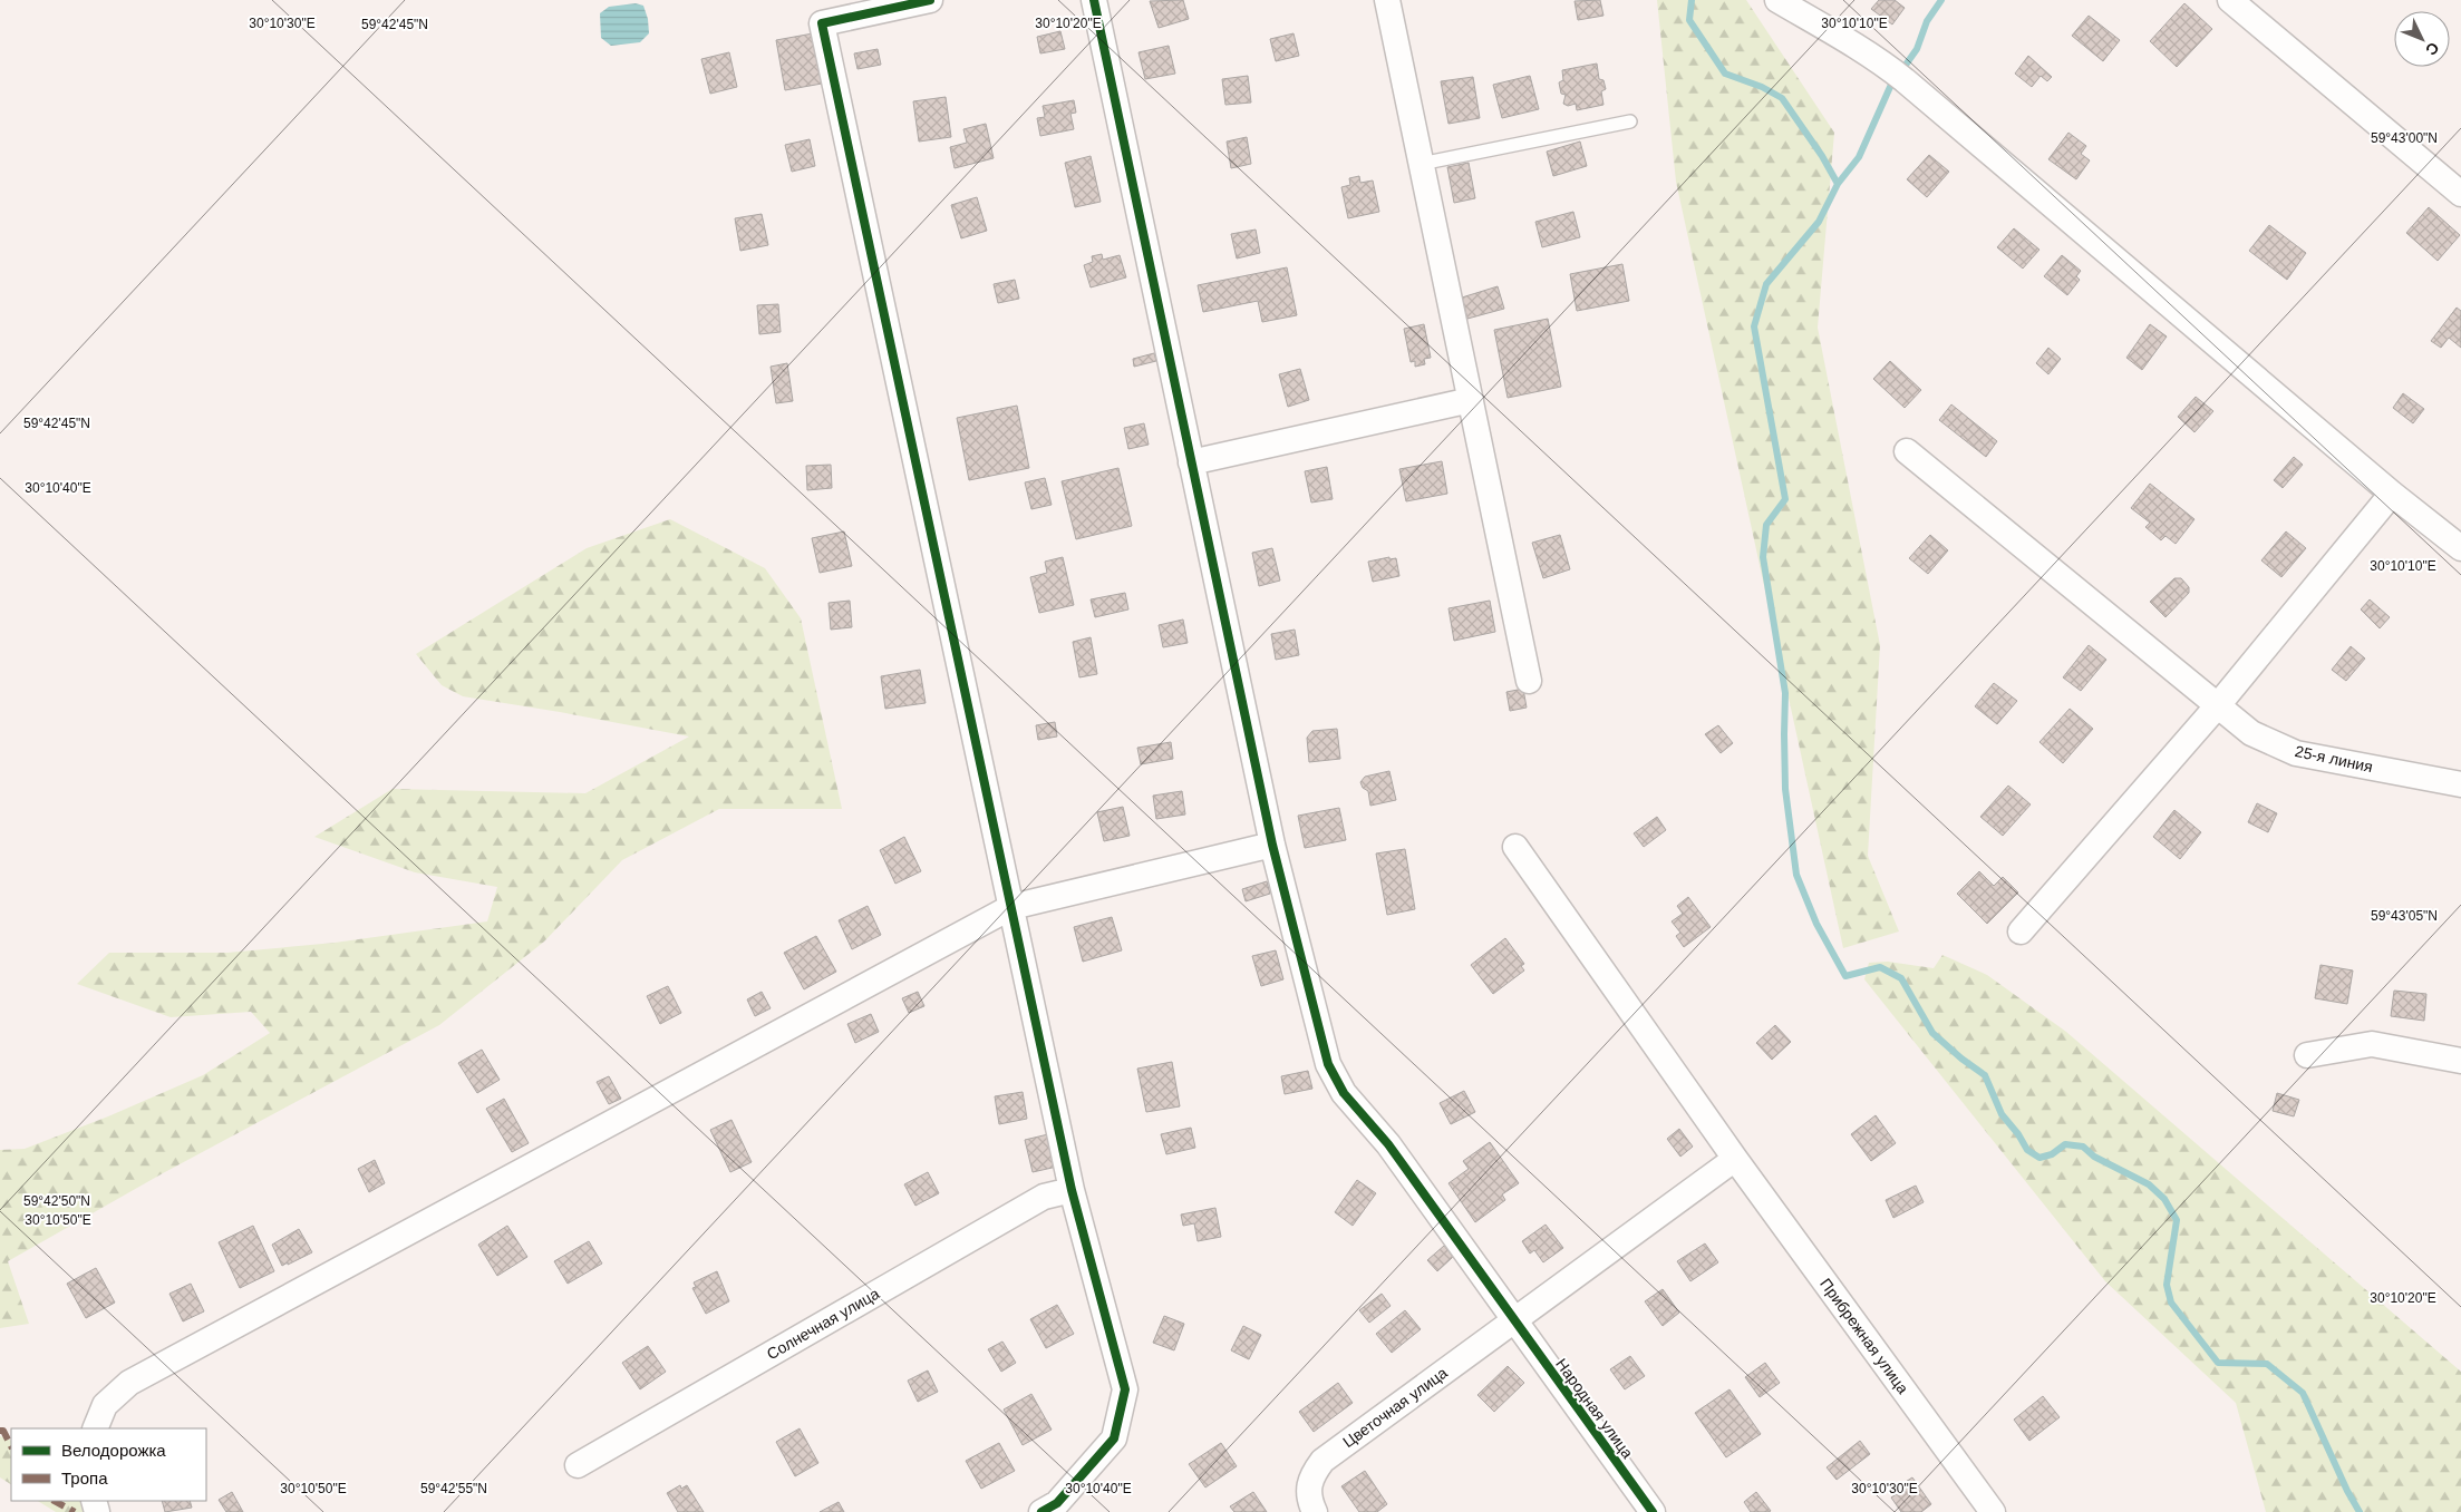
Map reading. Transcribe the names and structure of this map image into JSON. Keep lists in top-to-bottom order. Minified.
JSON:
{"streets":{"street":["25-я линия","Солнечная улица","Прибрежная улица","Цветочная улица","Народная улица"]},"crossings":[["Прибрежная улица","Цветочная улица"],["Цветочная улица","Народная улица"]],"legend":["Велодорожка","Тропа"],"north":"bottom right","coordinates":["30°10'30\"E","30°10'20\"E","30°10'10\"E","59°42'45\"N","59°43'00\"N","30°10'40\"E","59°43'05\"N","59°42'50\"N","30°10'50\"E","59°42'55\"N"]}
